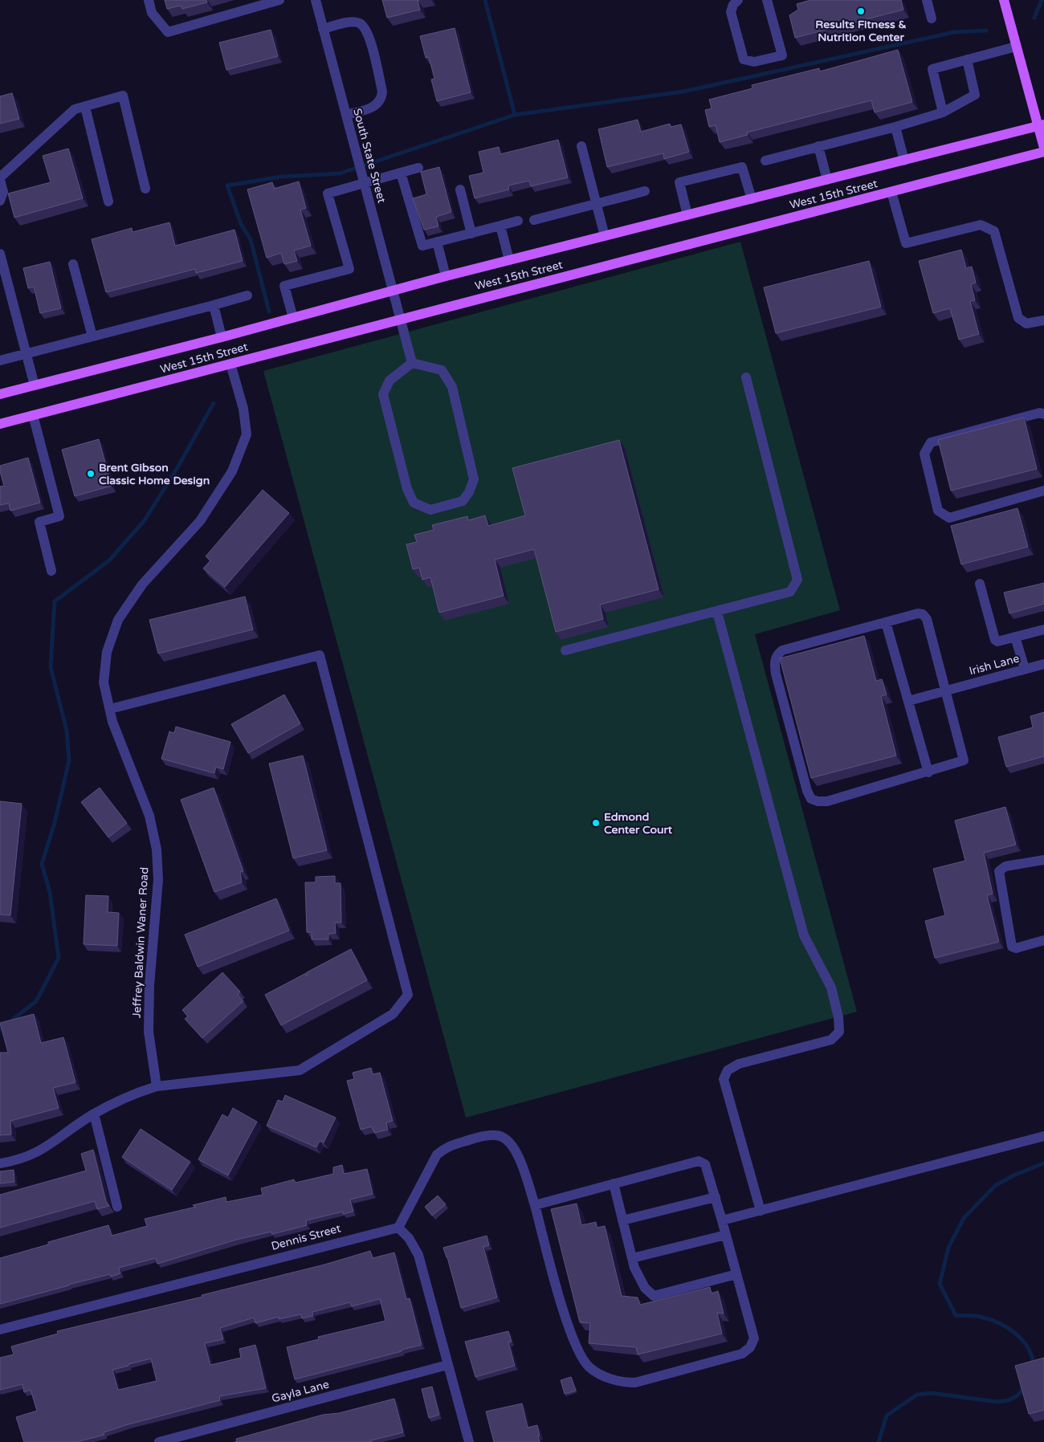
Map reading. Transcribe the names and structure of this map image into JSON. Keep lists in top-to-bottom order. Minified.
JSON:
{"streets":{"main road":["West 15th Street"],"street":["South State Street","Irish Lane","Jeffrey Baldwin Waner Road","Dennis Street","Gayla Lane"]},"crossings":[["South State Street","West 15th Street"],["West 15th Street","Jeffrey Baldwin Waner Road"]],"places":["Results Fitness & Nutrition Center","Brent Gibson Classic Home Design","Edmond Center Court"]}
